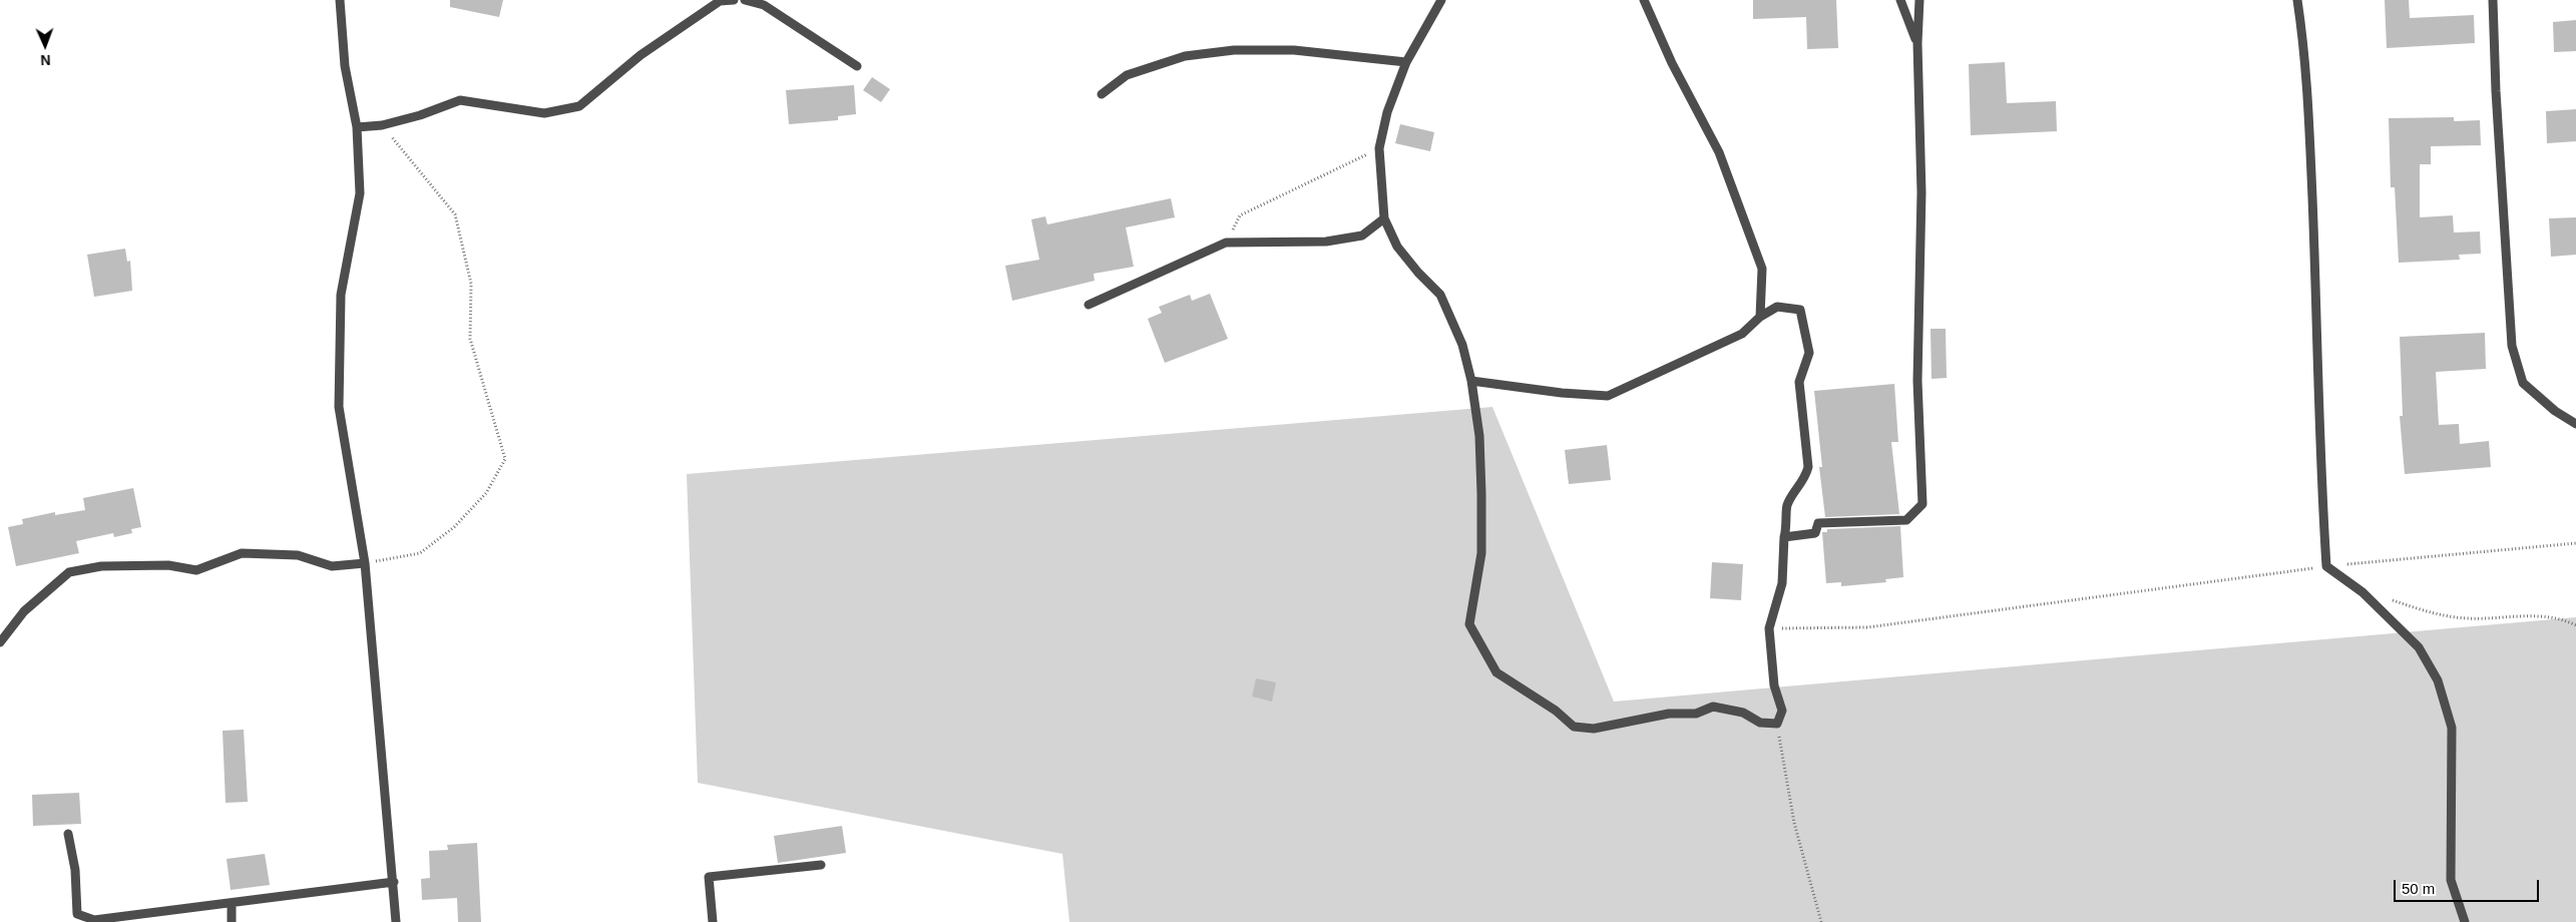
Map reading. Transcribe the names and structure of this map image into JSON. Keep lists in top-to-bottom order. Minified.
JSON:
{"scale_bar":"50 m","north":"bottom"}
